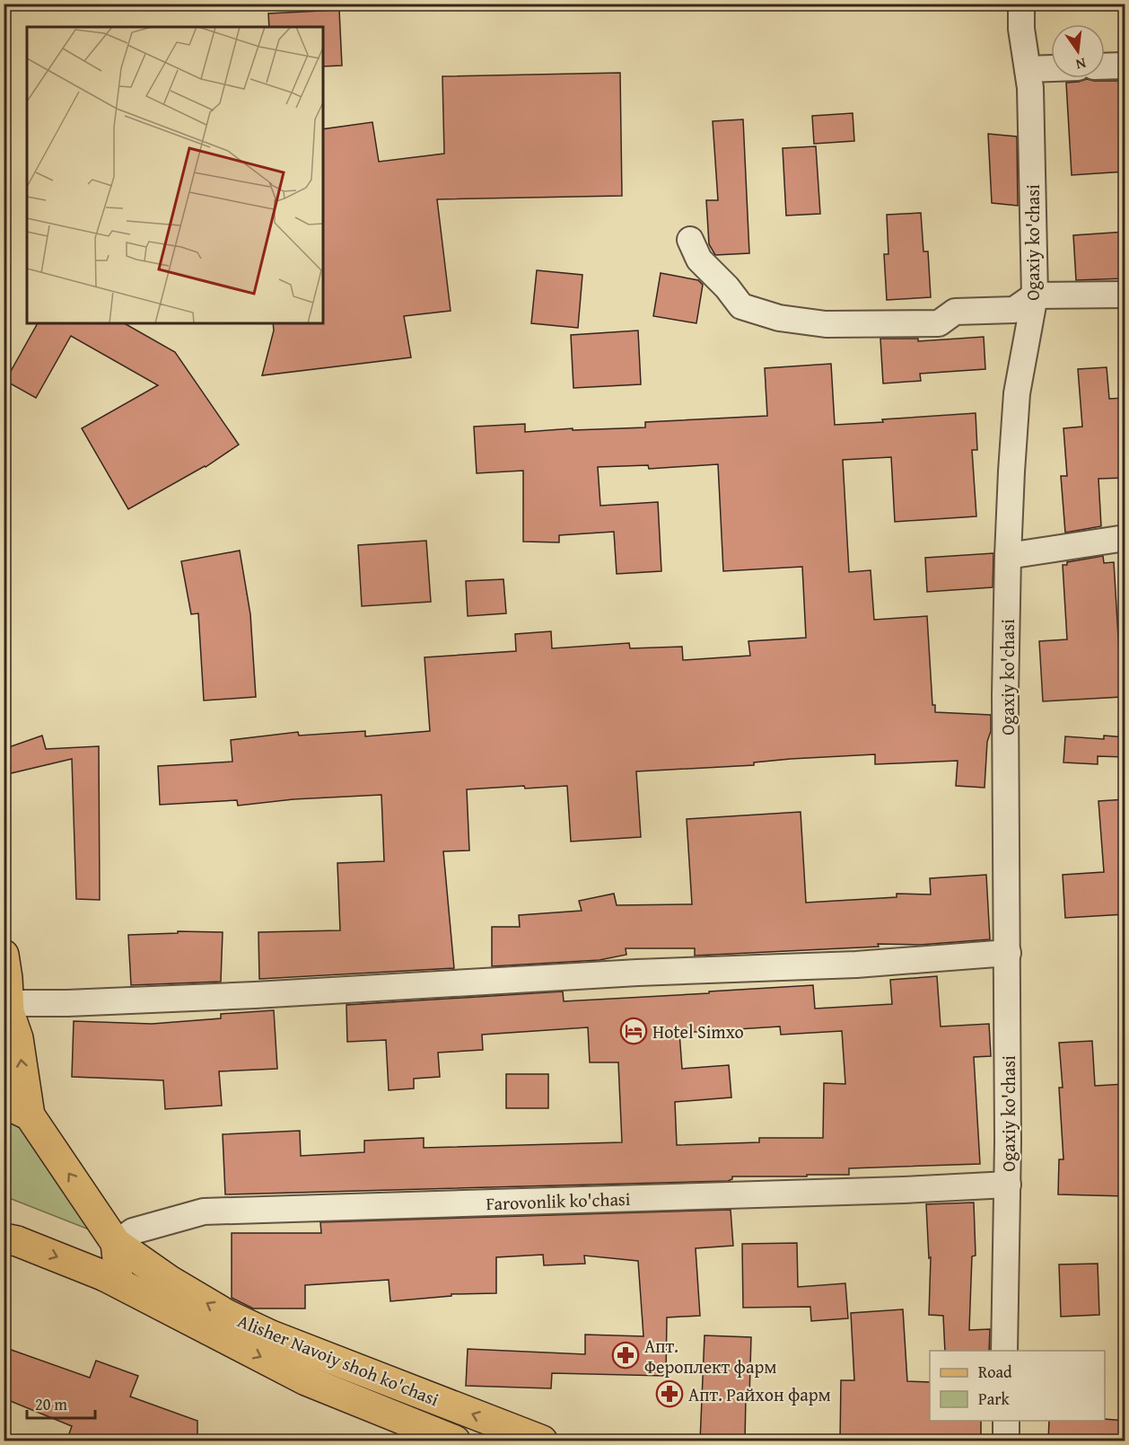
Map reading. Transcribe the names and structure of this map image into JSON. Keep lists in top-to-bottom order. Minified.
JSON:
{"streets":{"main road":["Alisher Navoiy shoh ko'chasi"],"street":["Ogaxiy ko'chasi","Farovonlik ko'chasi"]},"crossings":[["Ogaxiy ko'chasi","Farovonlik ko'chasi"],["Farovonlik ko'chasi","Alisher Navoiy shoh ko'chasi"]],"places":{"hotel":["Hotel Simxo"],"pharmacy":["Апт. Фероплект фарм","Апт. Райхон фарм"]},"legend":["Road","Park"],"scale_bar":"20 m","north":"bottom"}
